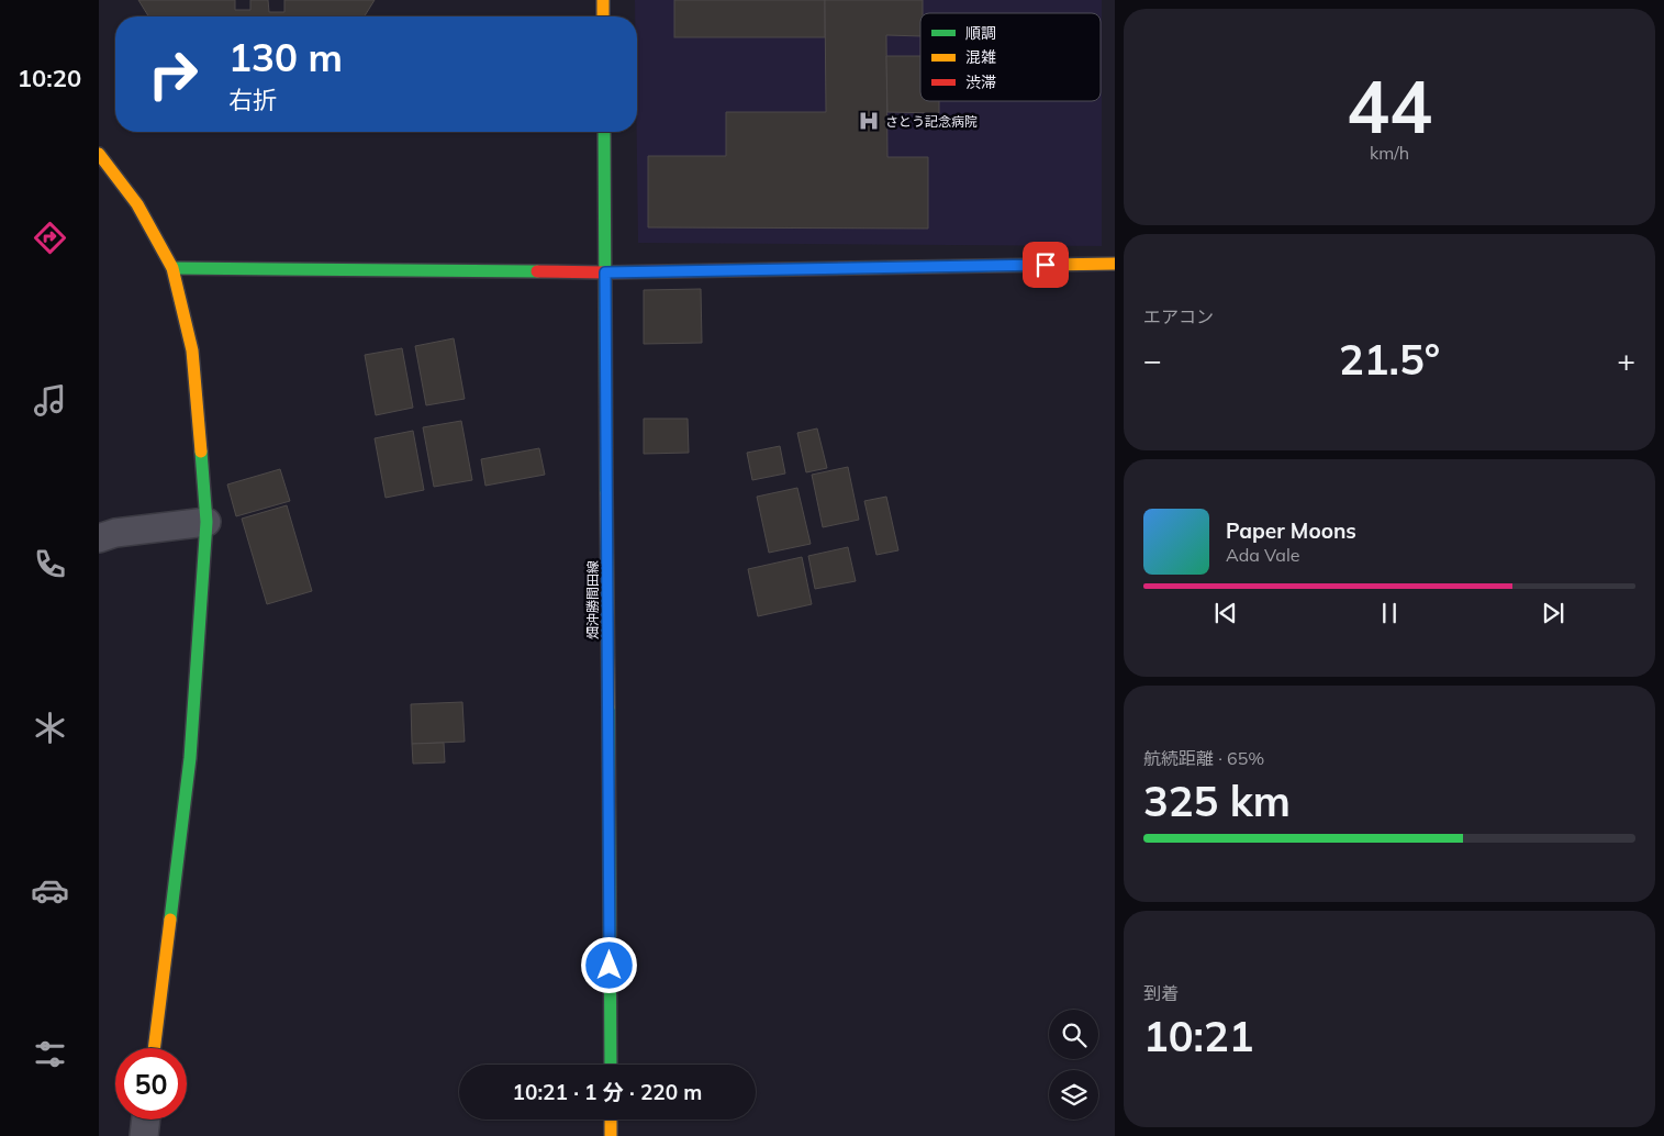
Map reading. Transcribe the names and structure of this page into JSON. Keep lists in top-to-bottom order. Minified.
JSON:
{"streets":{"street":["畑沖勝間田線"]},"places":{"hospital":["さとう記念病院"]},"legend":["順調","混雑","渋滞"],"page":{"tabs":"10:20","tile":[["44","km/h"],"エアコン",["航続距離 · 65%","325 km"],["到着","10:21"]],"turn":["130 m","右折"],"heat":["−","21.5°","+"],"song":["Paper Moons","Ada Vale"],"limit":"50","trip":"10:21 · 1 分 · 220 m"}}
